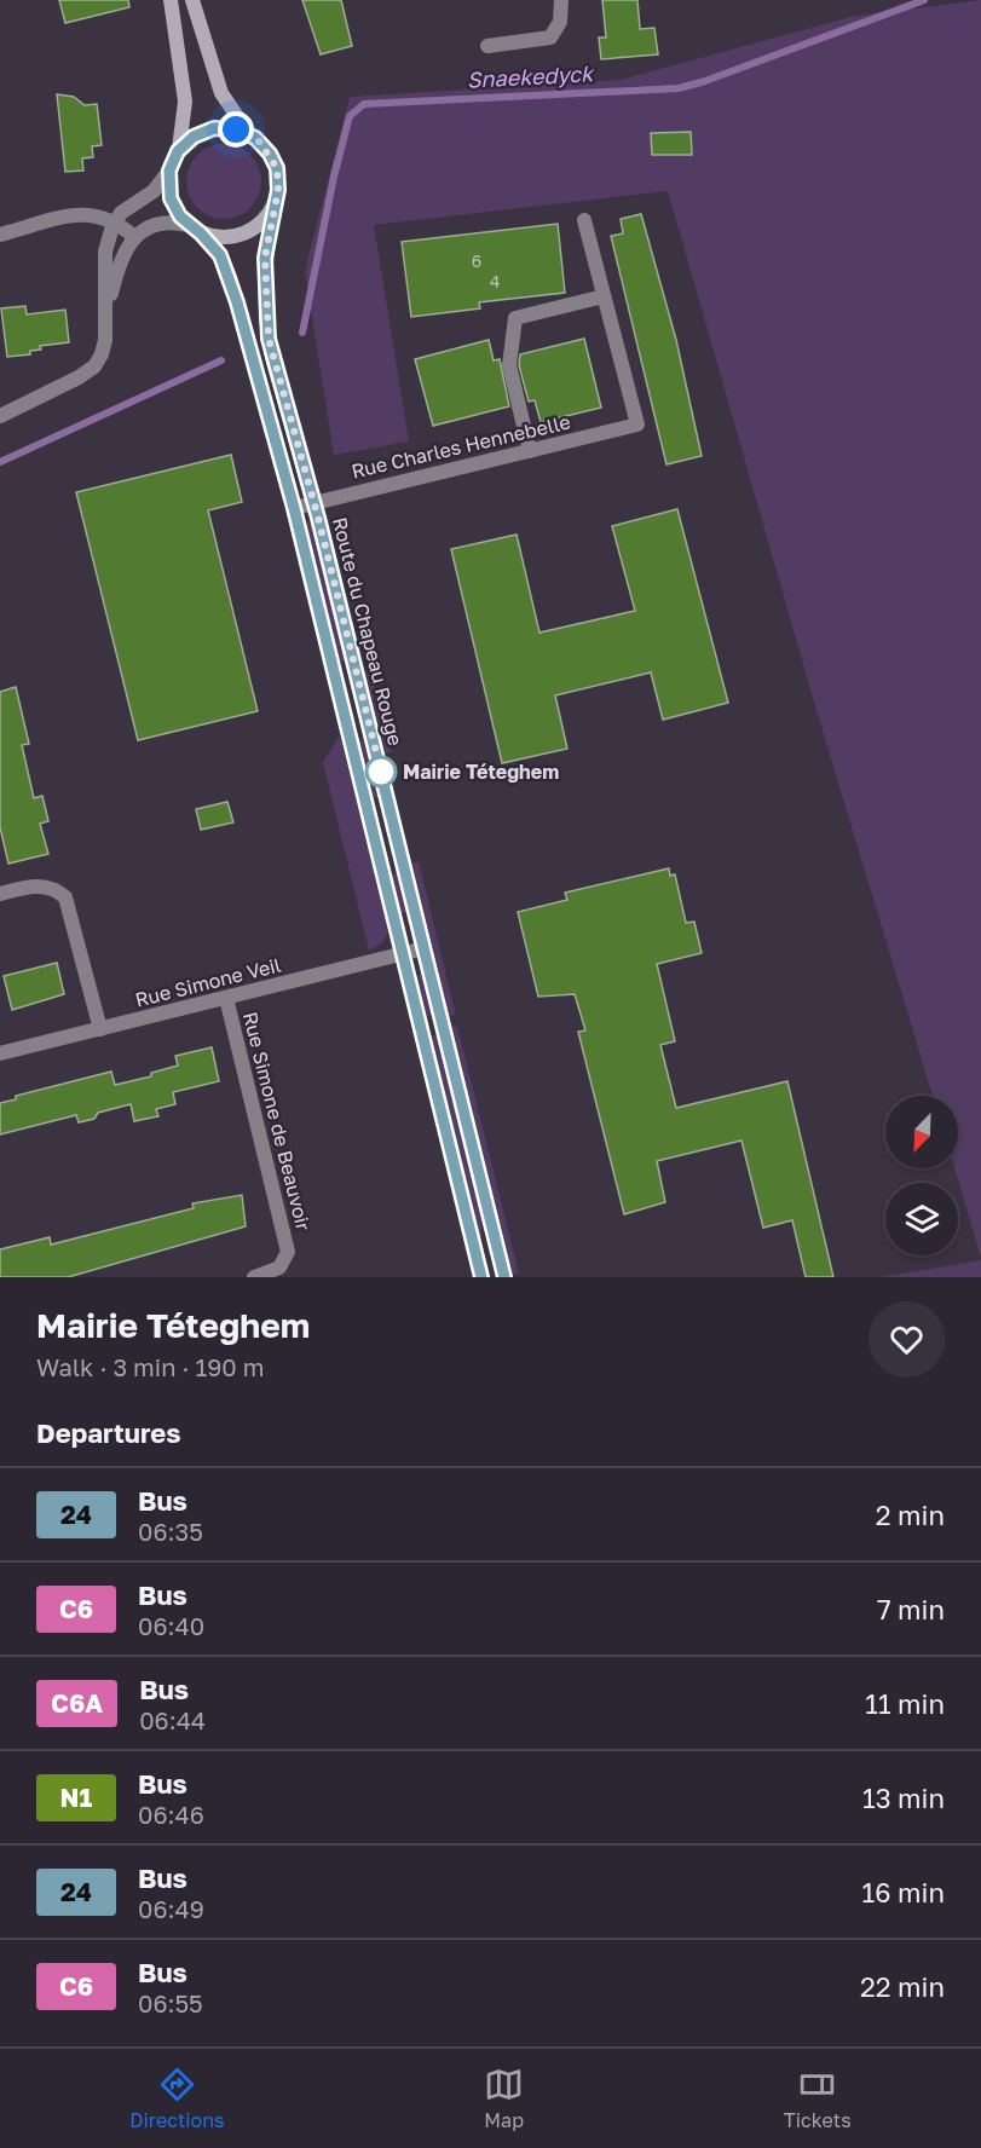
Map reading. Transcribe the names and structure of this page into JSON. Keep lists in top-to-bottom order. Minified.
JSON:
{"streets":{"street":["Rue Charles Hennebelle","Route du Chapeau Rouge","Rue Simone Veil","Rue Simone de Beauvoir"]},"crossings":[["Rue Charles Hennebelle","Route du Chapeau Rouge"],["Route du Chapeau Rouge","Rue Simone Veil"],["Rue Simone Veil","Rue Simone de Beauvoir"]],"water":["Snaekedyck"],"places":["Mairie Téteghem"],"lines":["bus line 24"],"house_numbers":["6","4"],"north":"bottom left","page":{"heading":[["Mairie Téteghem","Walk · 3 min · 190 m"],"Departures"],"list":[{"mark":"24","name":"Bus","note":"06:35","value":"2 min"},{"mark":"C6","name":"Bus","note":"06:40","value":"7 min"},{"mark":"C6A","name":"Bus","note":"06:44","value":"11 min"},{"mark":"N1","name":"Bus","note":"06:46","value":"13 min"},{"mark":"24","name":"Bus","note":"06:49","value":"16 min"},{"mark":"C6","name":"Bus","note":"06:55","value":"22 min"}],"tabs":["Directions","Map","Tickets"]}}
